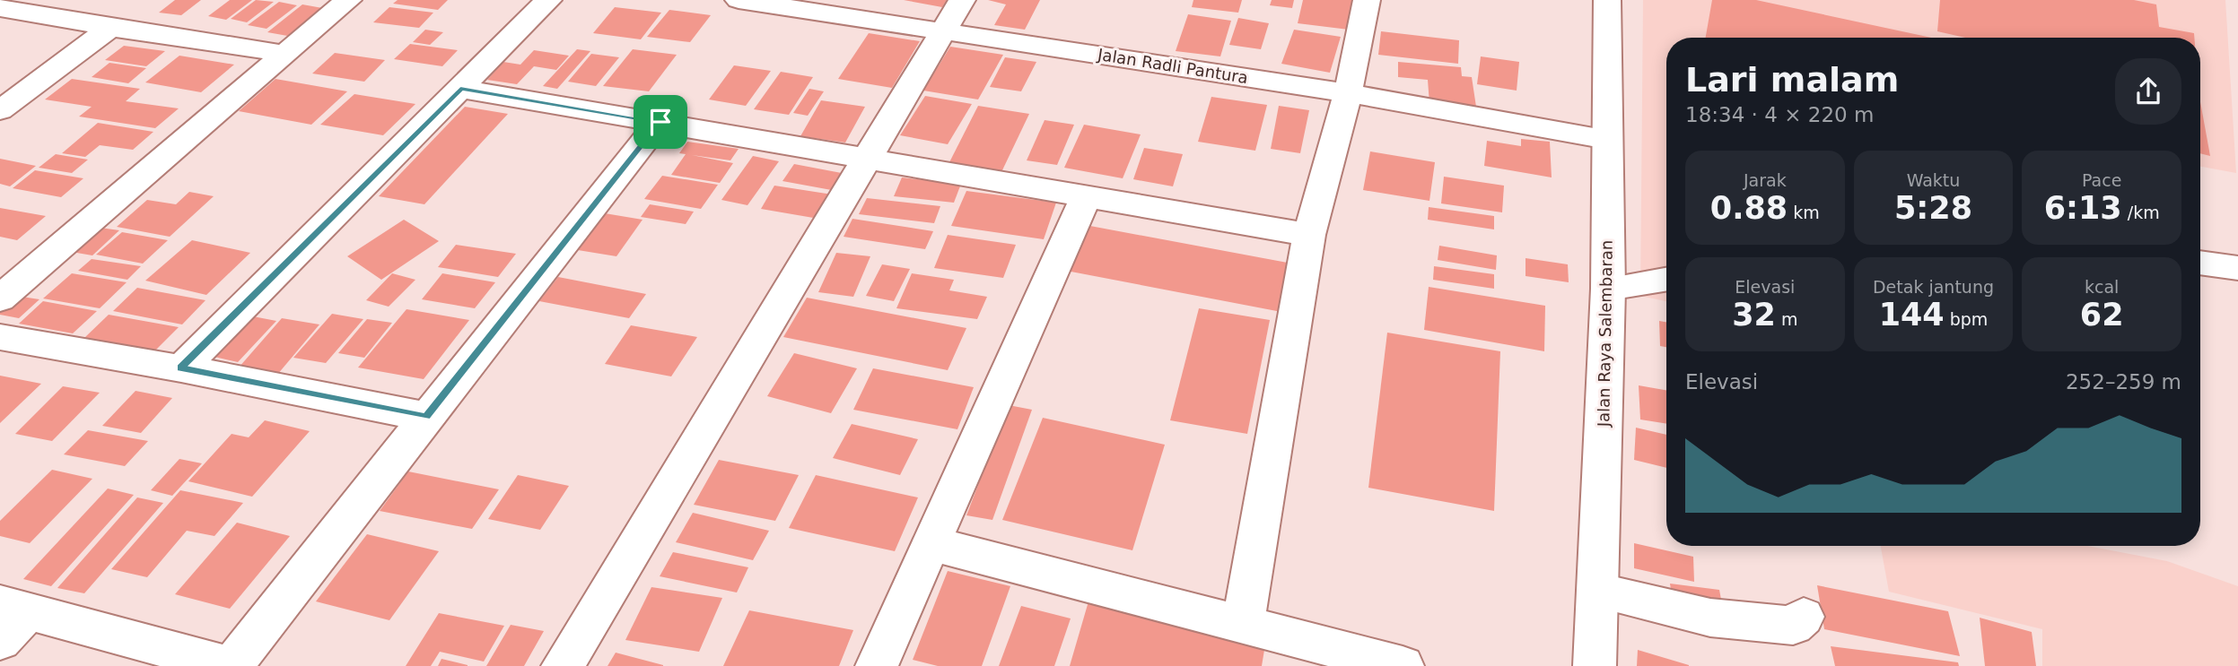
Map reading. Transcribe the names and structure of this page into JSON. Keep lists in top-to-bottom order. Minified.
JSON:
{"streets":{"street":["Jalan Radli Pantura","Jalan Raya Salembaran"]},"crossings":[["Jalan Radli Pantura","Jalan Raya Salembaran"]],"page":{"heading":["Lari malam","18:34 · 4 × 220 m"],"stats":[["Jarak","0.88 km"],["Waktu","5:28"],["Pace","6:13 /km"],["Elevasi","32 m"],["Detak jantung","144 bpm"],["kcal","62"]],"chart":["Elevasi","252–259 m"]}}
